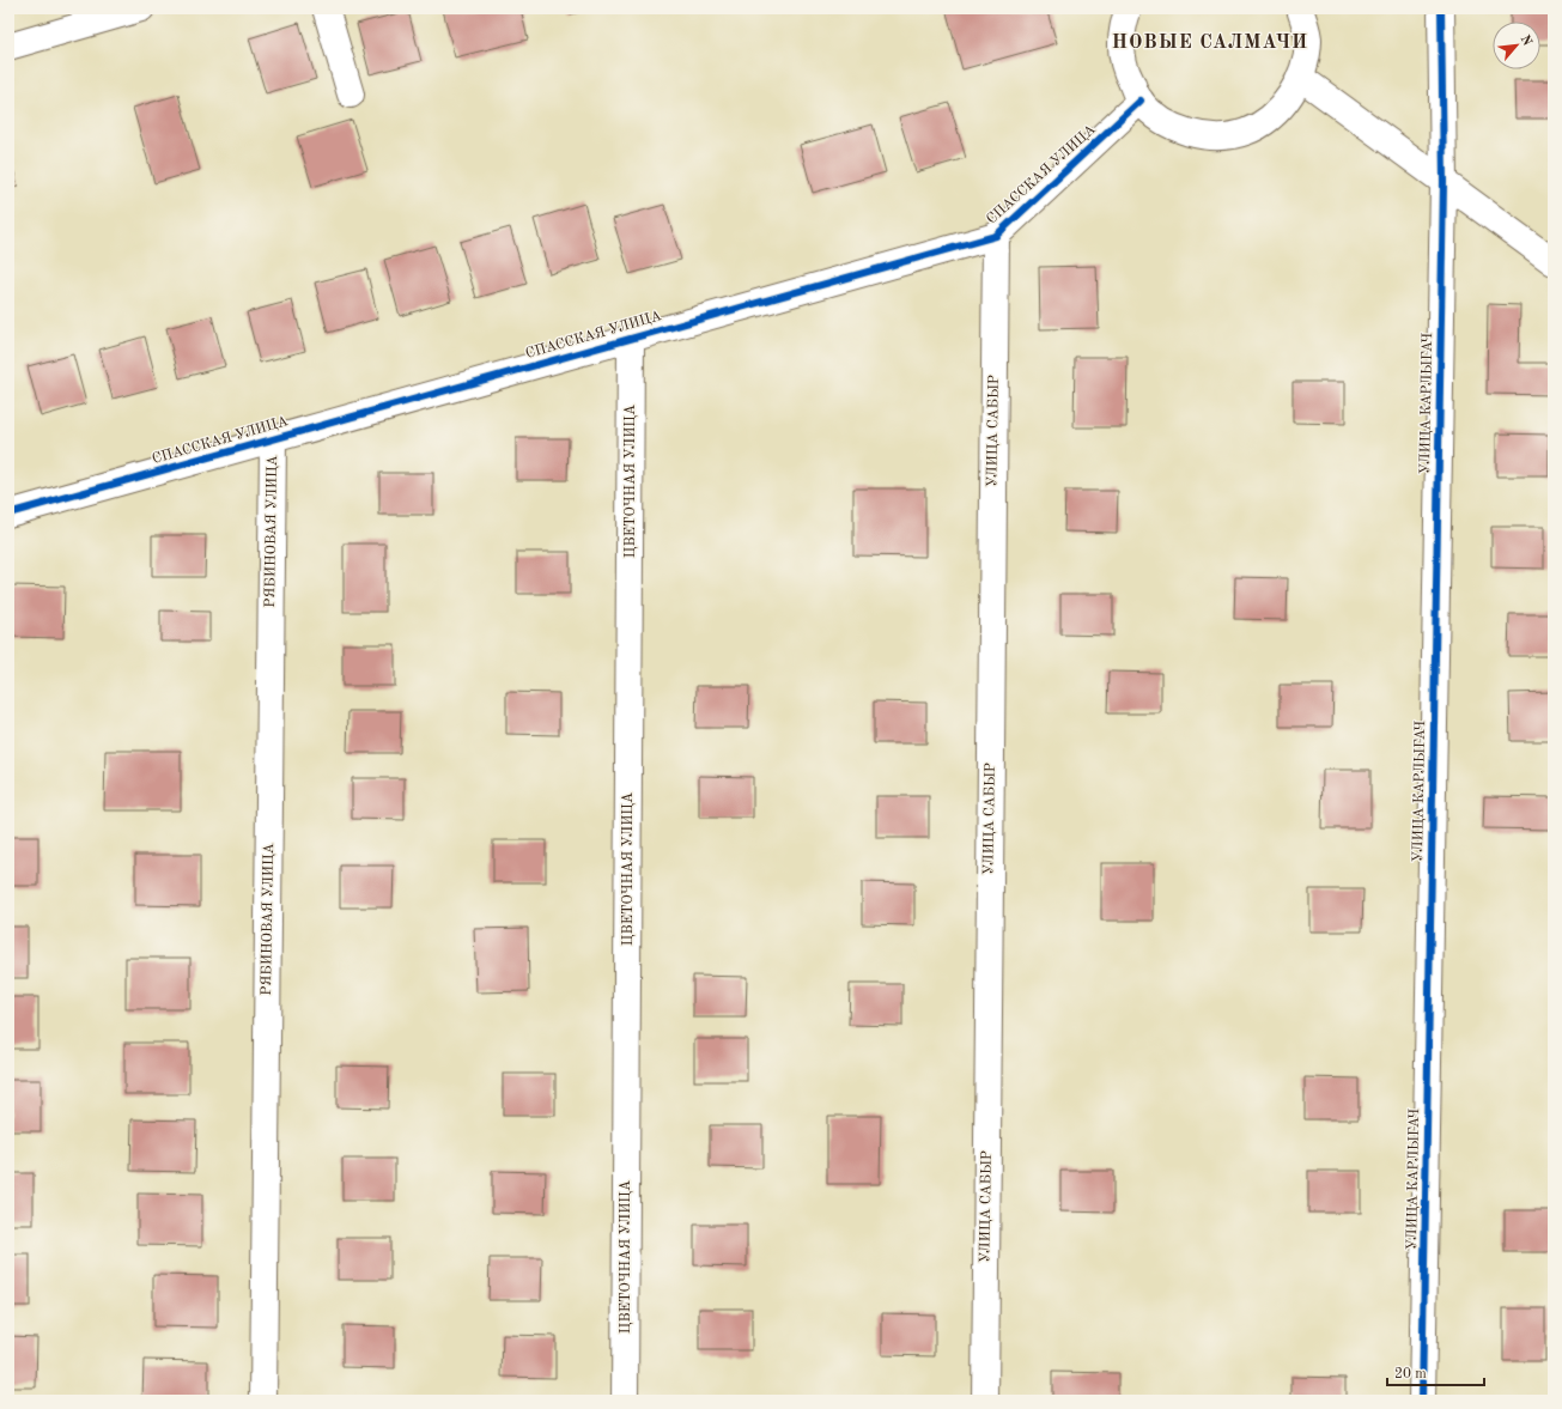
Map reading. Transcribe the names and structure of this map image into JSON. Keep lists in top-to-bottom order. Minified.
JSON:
{"streets":{"street":["СПАССКАЯ УЛИЦА","УЛИЦА КАРЛЫГАЧ","УЛИЦА САБЫР","ЦВЕТОЧНАЯ УЛИЦА","РЯБИНОВАЯ УЛИЦА"]},"crossings":[["СПАССКАЯ УЛИЦА","УЛИЦА САБЫР"],["СПАССКАЯ УЛИЦА","ЦВЕТОЧНАЯ УЛИЦА"],["СПАССКАЯ УЛИЦА","РЯБИНОВАЯ УЛИЦА"]],"districts":["НОВЫЕ САЛМАЧИ"],"scale_bar":"20 m","north":"top right"}
